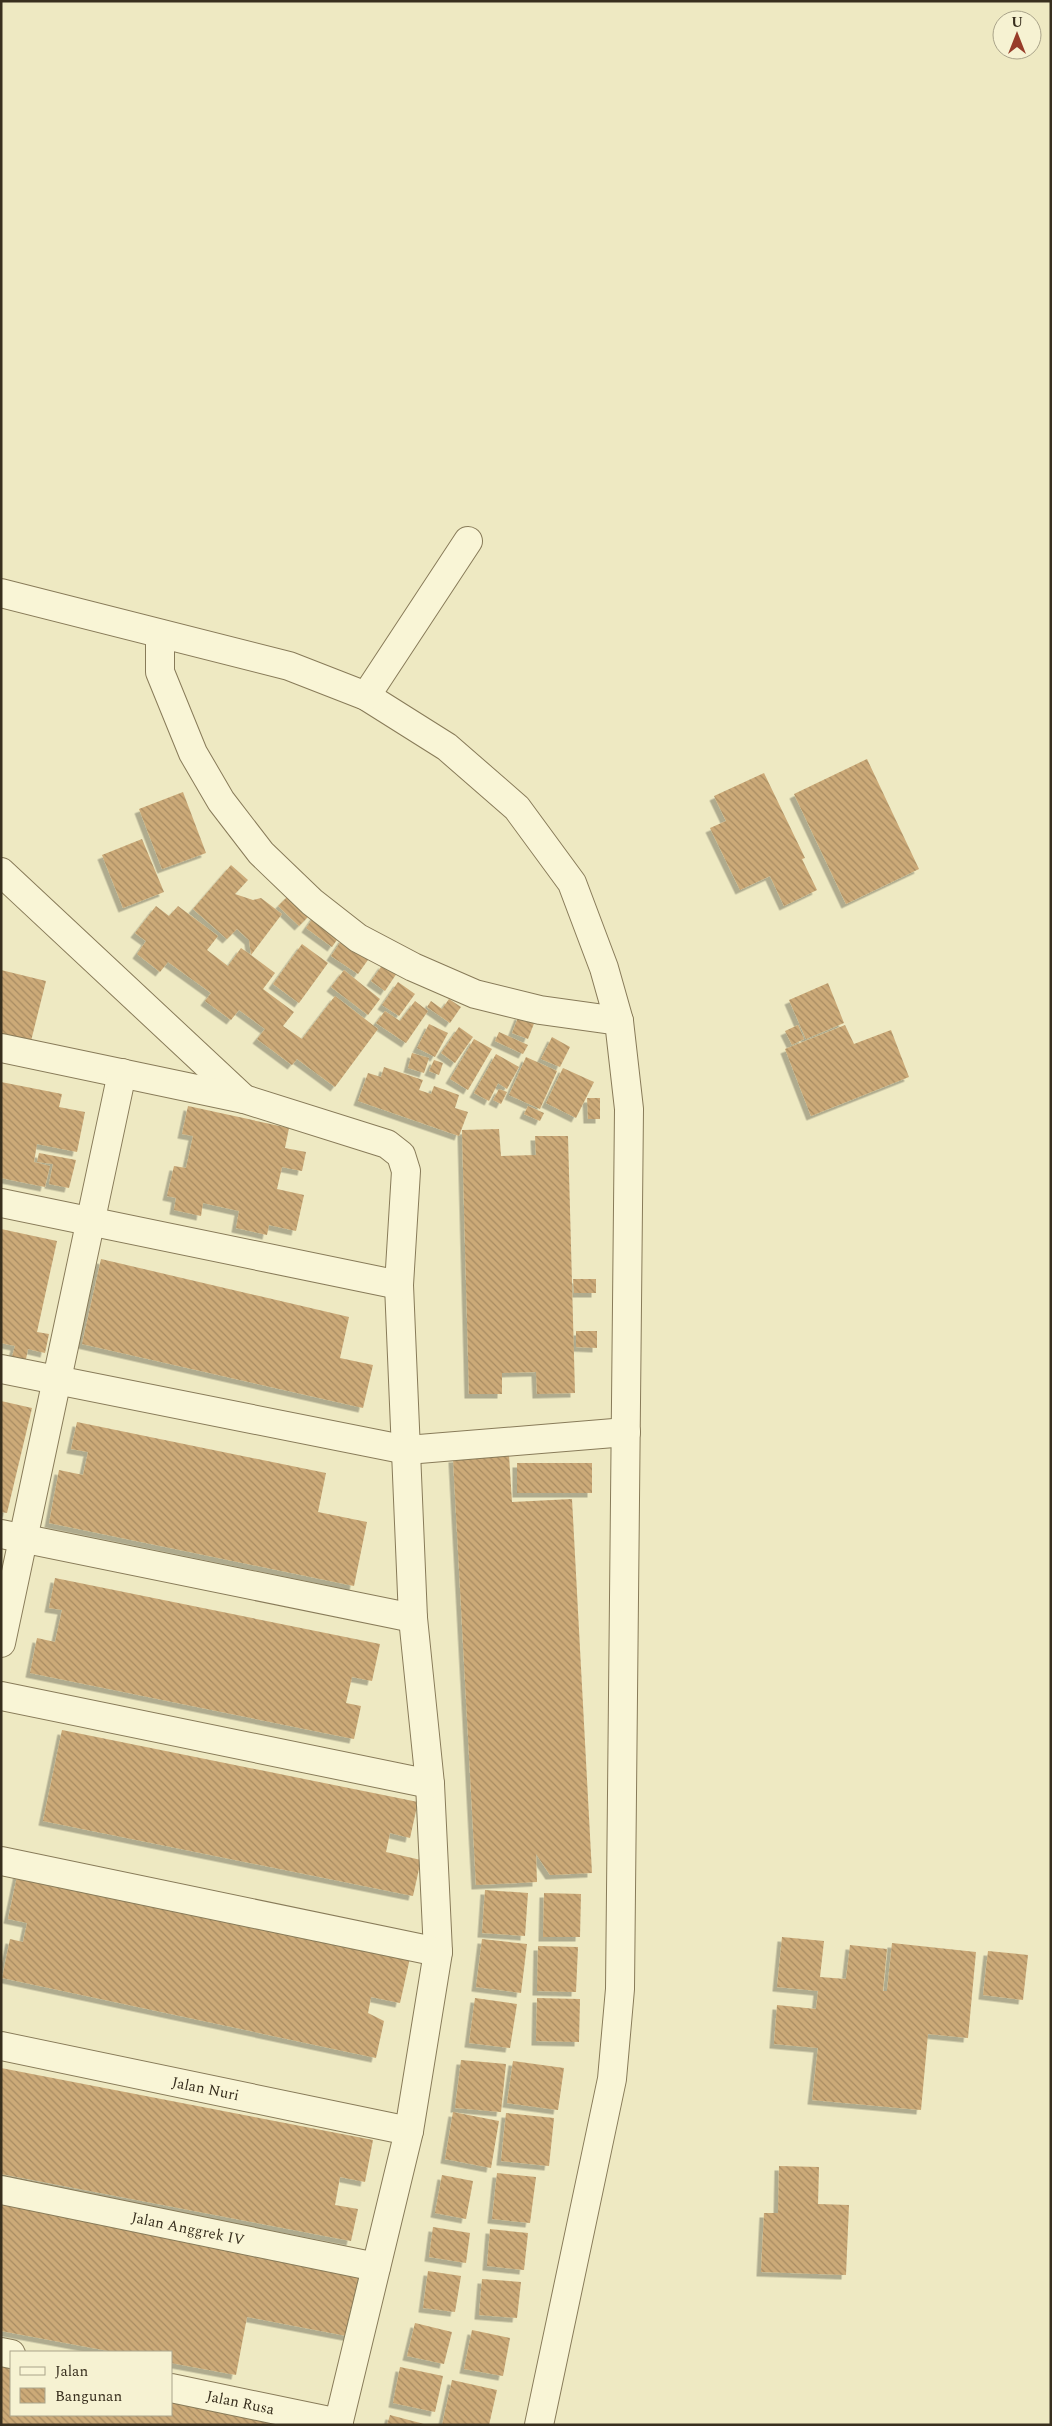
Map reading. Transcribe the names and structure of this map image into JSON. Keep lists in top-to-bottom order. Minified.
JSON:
{"streets":{"street":["Jalan Nuri","Jalan Anggrek IV","Jalan Rusa"]},"legend":["Jalan","Bangunan"],"north":"top"}
